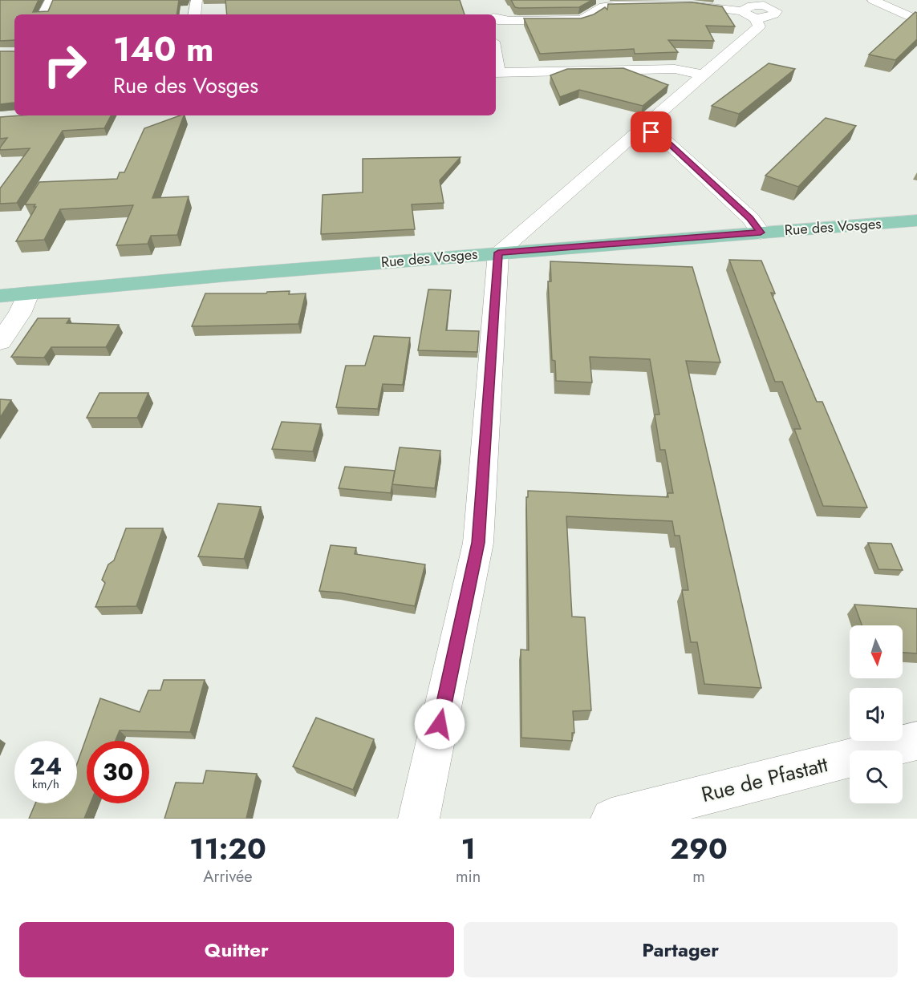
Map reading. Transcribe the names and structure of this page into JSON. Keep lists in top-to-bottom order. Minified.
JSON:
{"streets":{"main road":["Rue des Vosges"],"street":["Rue de Pfastatt"]},"north":"bottom","page":{"turn":["140 m","Rue des Vosges"],"speed":"24 km/h","limit":"30","eta":["11:20","Arrivée","1","min","290","m"],"buttons":["Quitter","Partager"]}}
